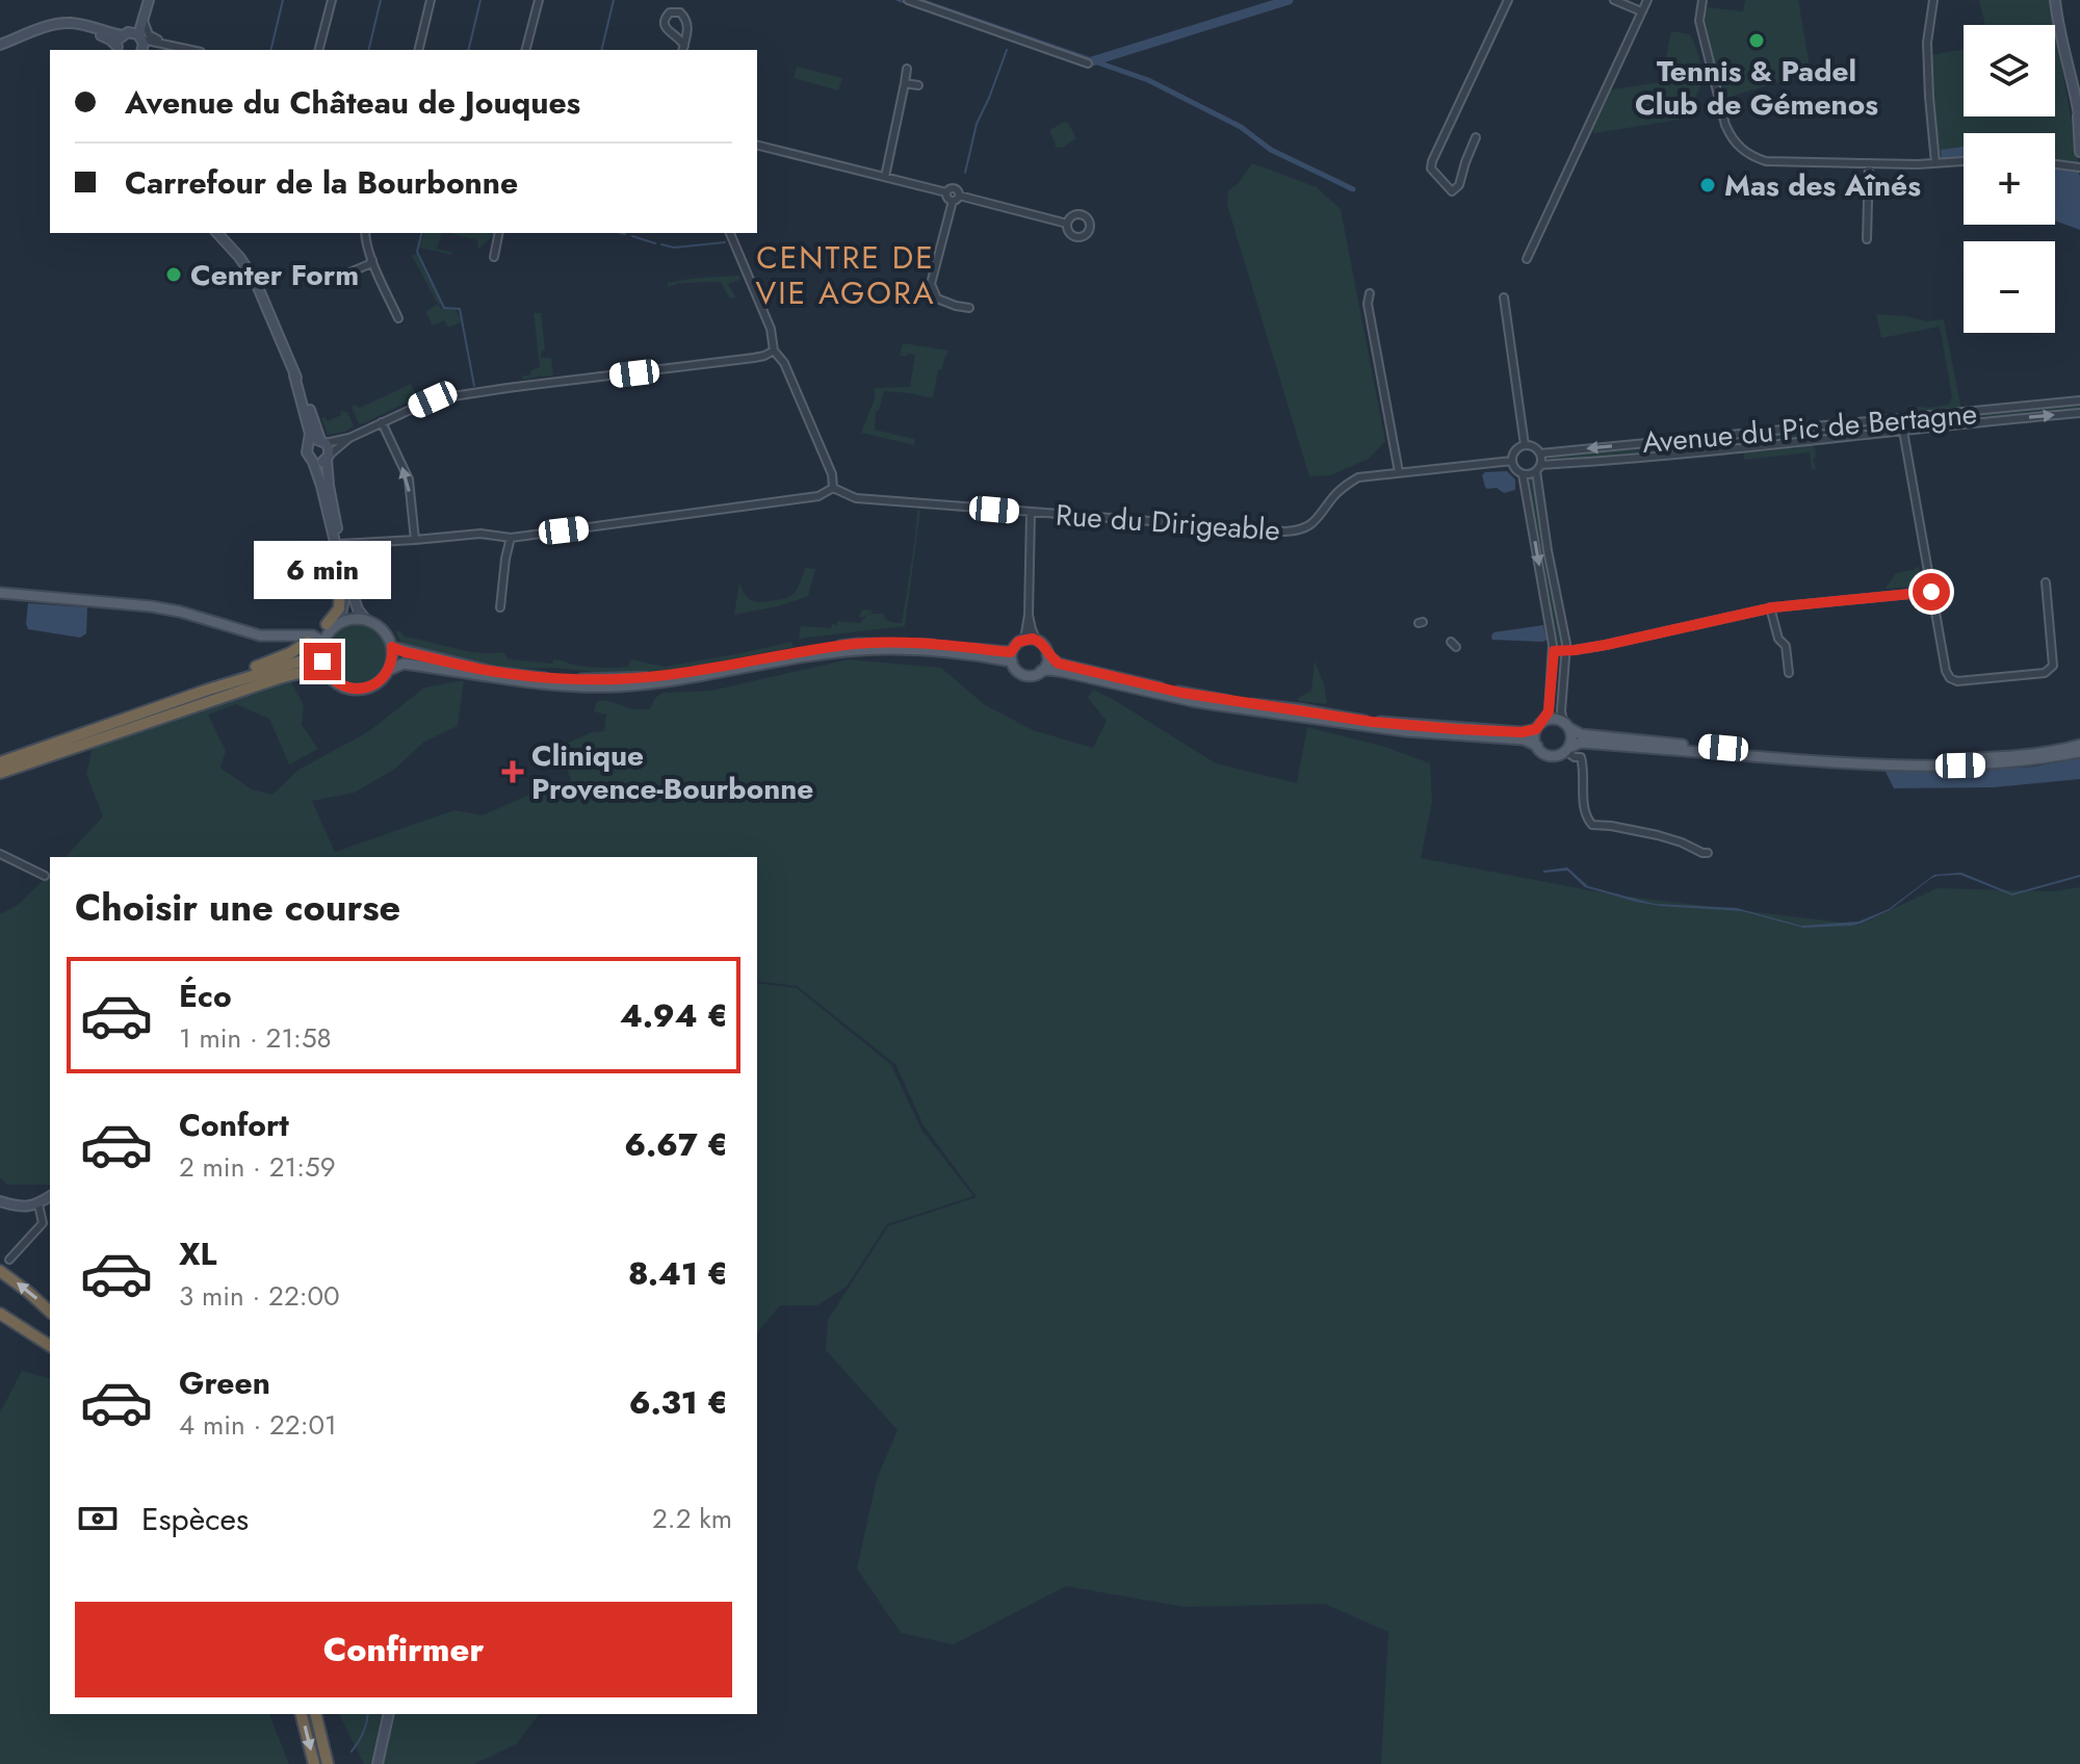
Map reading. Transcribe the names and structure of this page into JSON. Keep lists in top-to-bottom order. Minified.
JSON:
{"streets":{"street":["Avenue du Pic de Bertagne","Rue du Dirigeable"]},"districts":["CENTRE DE VIE AGORA"],"places":{"other":["Tennis & Padel Club de Gémenos","Mas des Aînés","Center Form"],"health":["Clinique Provence-Bourbonne"]},"page":{"map_buttons":["+","−"],"banner":["Avenue du Château de Jouques","Carrefour de la Bourbonne"],"bubble":"6 min","heading":"Choisir une course","list":[{"name":"Éco","note":"1 min · 21:58","value":"4.94 €"},{"name":"Confort","note":"2 min · 21:59","value":"6.67 €"},{"name":"XL","note":"3 min · 22:00","value":"8.41 €"},{"name":"Green","note":"4 min · 22:01","value":"6.31 €"}],"pay":["Espèces","2.2 km"],"buttons":"Confirmer"}}
